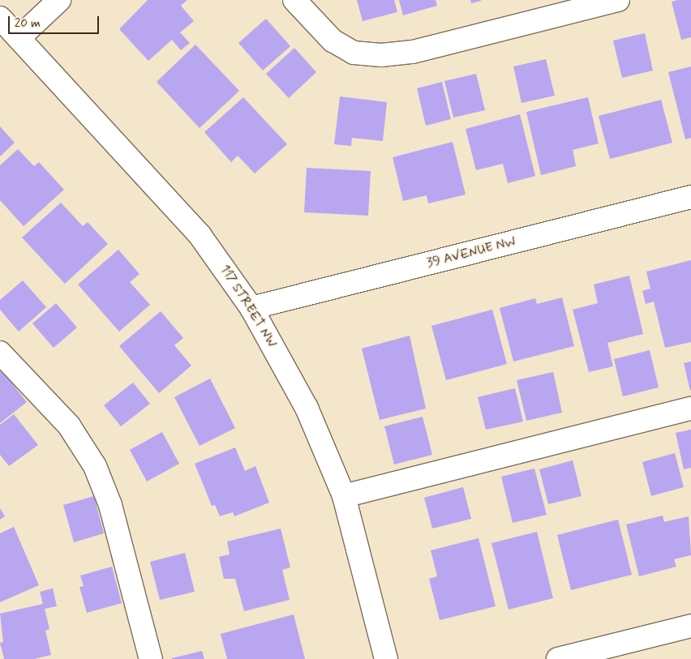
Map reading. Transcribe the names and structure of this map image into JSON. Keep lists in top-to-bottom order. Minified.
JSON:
{"streets":{"street":["39 AVENUE NW","117 STREET NW"]},"crossings":[["39 AVENUE NW","117 STREET NW"]],"scale_bar":"20 m"}
